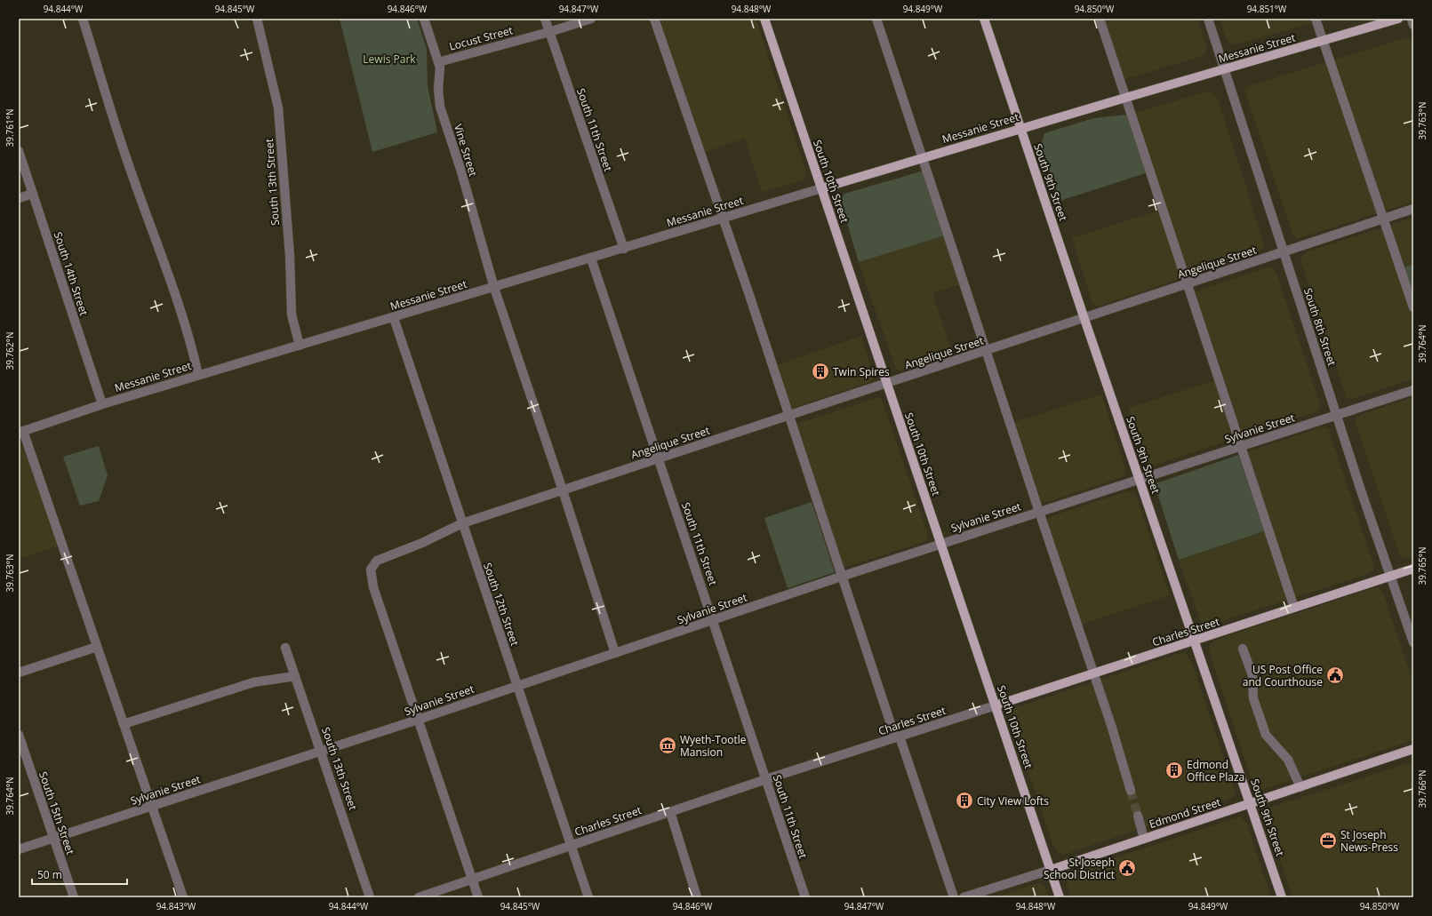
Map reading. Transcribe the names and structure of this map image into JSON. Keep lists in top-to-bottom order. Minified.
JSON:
{"streets":{"main road":["Messanie Street","South 10th Street","South 9th Street","Charles Street","Edmond Street"],"street":["Locust Street","South 11th Street","Vine Street","South 13th Street","Angelique Street","South 14th Street","South 8th Street","Sylvanie Street","South 12th Street","South 15th Street"]},"crossings":[["Locust Street","South 11th Street"],["Locust Street","Vine Street"],["Messanie Street","South 11th Street"],["Messanie Street","Vine Street"],["Messanie Street","South 10th Street"],["Messanie Street","South 13th Street"],["Messanie Street","South 9th Street"],["Messanie Street","South 14th Street"],["Messanie Street","South 8th Street"],["Messanie Street","South 12th Street"],["South 11th Street","Angelique Street"],["South 11th Street","Sylvanie Street"],["South 11th Street","Charles Street"],["Vine Street","Angelique Street"],["Vine Street","Sylvanie Street"],["South 10th Street","Angelique Street"],["South 10th Street","Sylvanie Street"],["South 10th Street","Charles Street"],["South 10th Street","Edmond Street"],["South 13th Street","Sylvanie Street"],["South 9th Street","Angelique Street"],["South 9th Street","Sylvanie Street"],["South 9th Street","Charles Street"],["South 9th Street","Edmond Street"],["Angelique Street","South 8th Street"],["Angelique Street","Sylvanie Street"],["Angelique Street","South 12th Street"],["Angelique Street","Charles Street"],["South 8th Street","Sylvanie Street"],["South 8th Street","Charles Street"],["Sylvanie Street","South 12th Street"],["Sylvanie Street","South 15th Street"],["South 12th Street","Charles Street"]],"parks":["Lewis Park"],"places":{"building":["Twin Spires","Edmond Office Plaza","City View Lofts"],"public building":["US Post Office and Courthouse","St Joseph School District"],"museum":["Wyeth-Tootle Mansion"],"office":["St Joseph News-Press"]},"scale_bar":"50 m","coordinates":["94.844°W","94.845°W","94.846°W","94.847°W","94.848°W","94.849°W","94.850°W","94.851°W","39.763°N","39.761°N","39.764°N","39.762°N","39.765°N","39.766°N","94.843°W"]}
